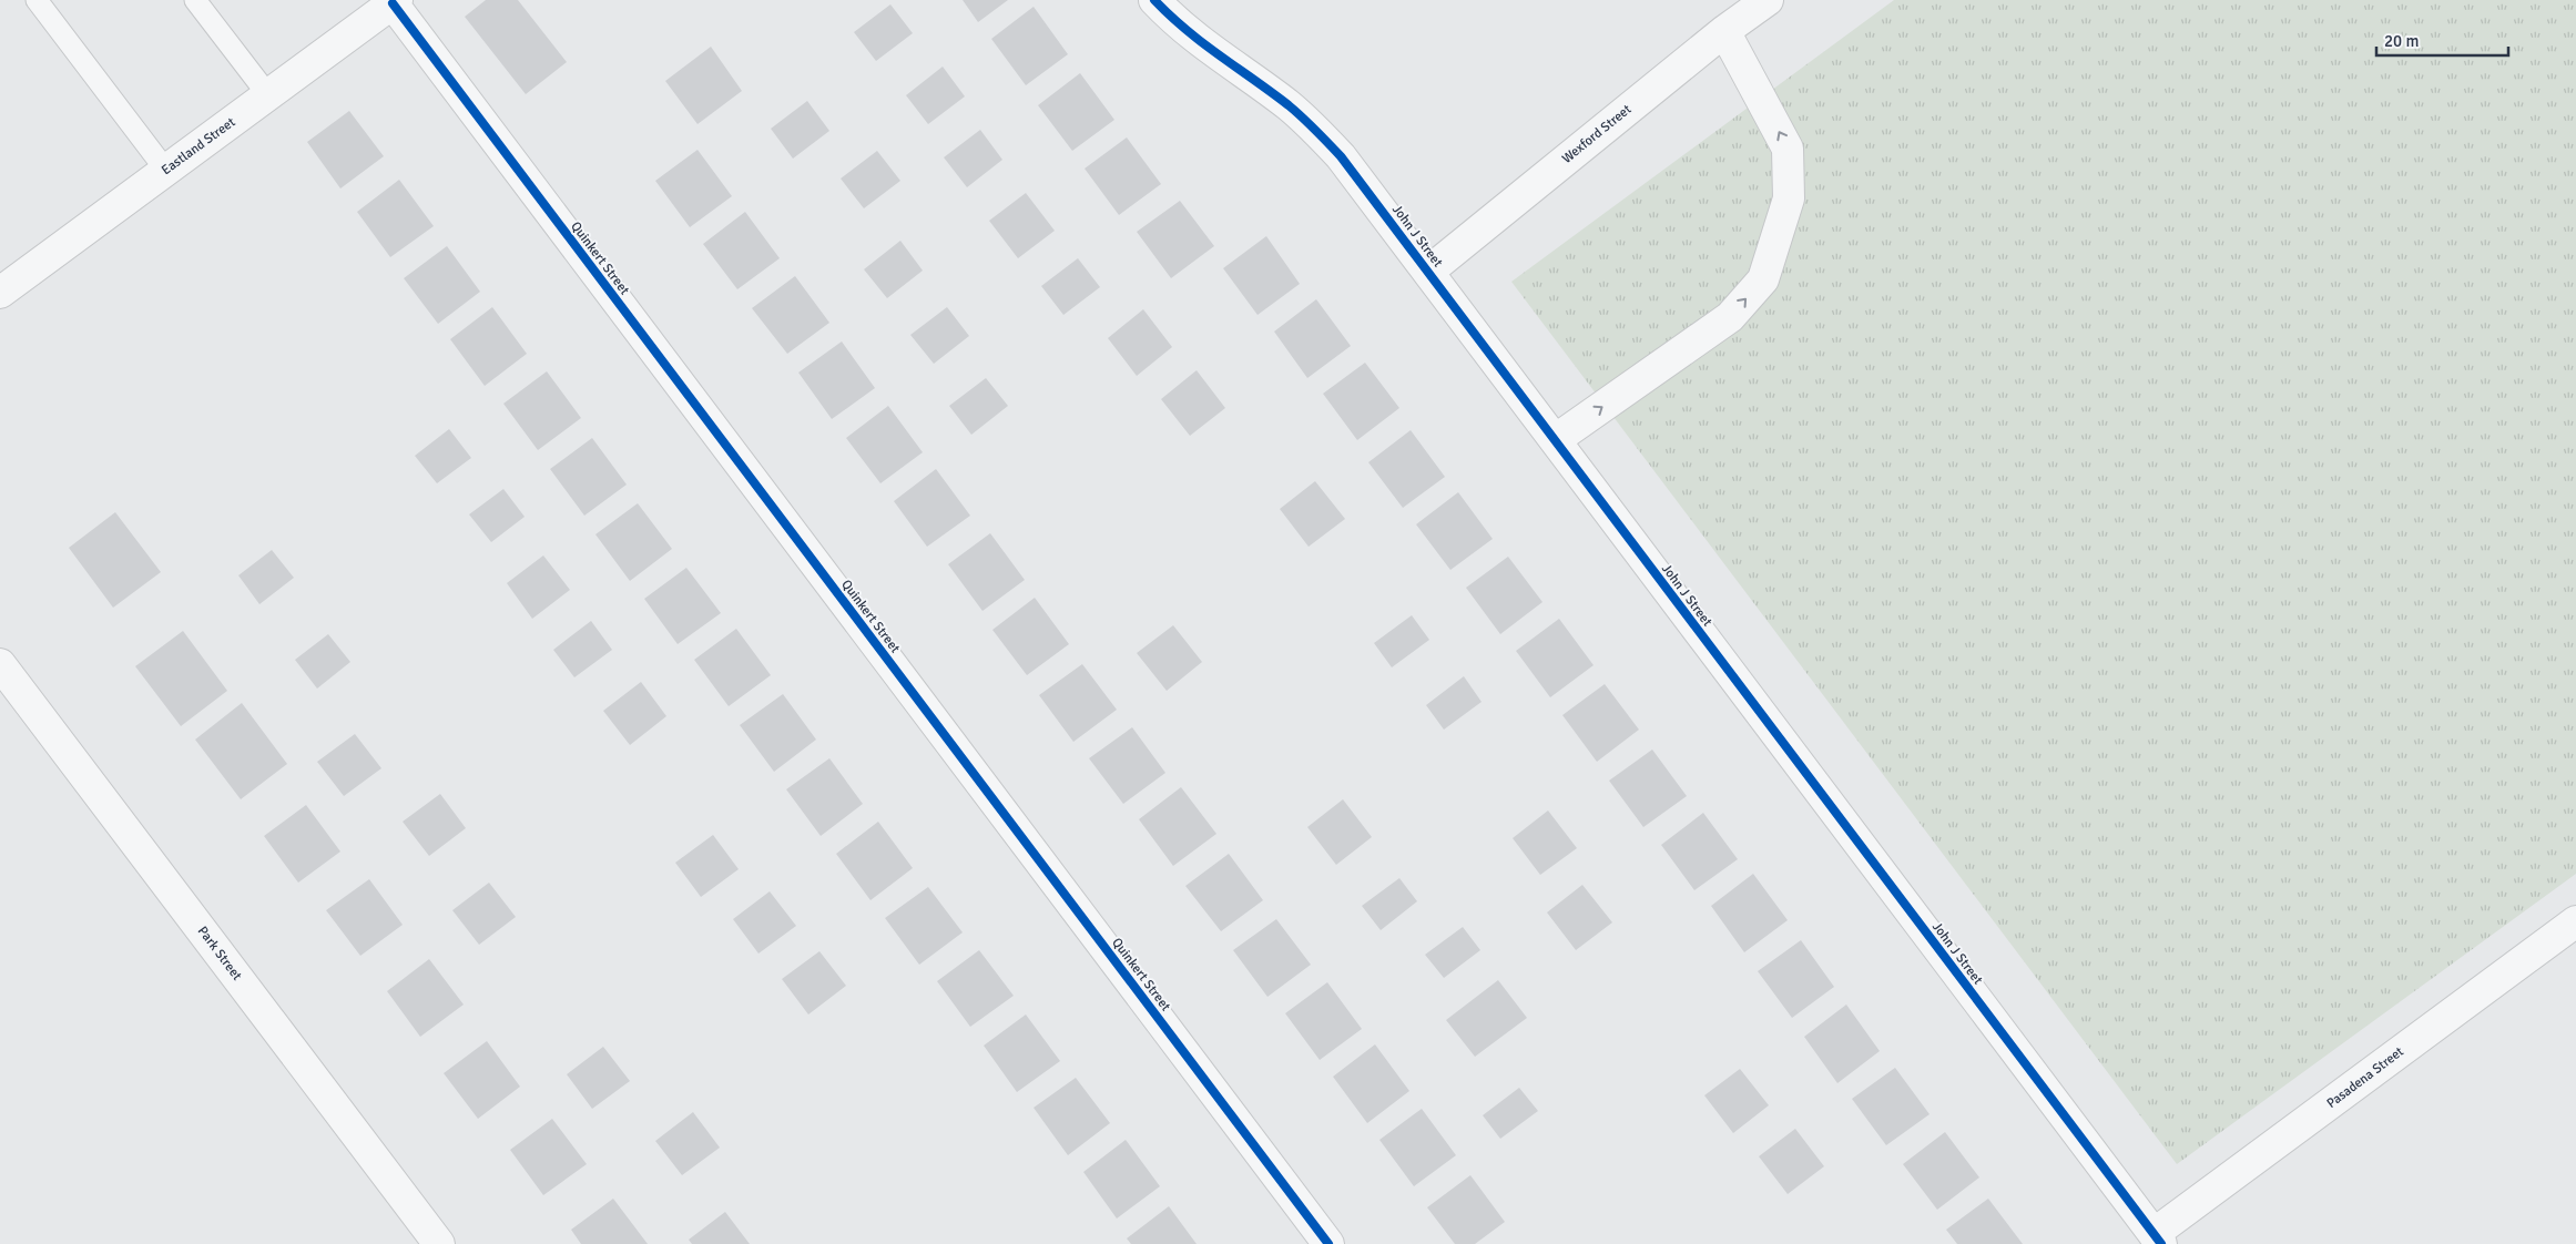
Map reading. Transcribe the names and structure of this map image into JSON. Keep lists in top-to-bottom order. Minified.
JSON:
{"streets":{"street":["Wexford Street","Eastland Street","John J Street","Quinkert Street","Park Street","Pasadena Street"]},"crossings":[["Wexford Street","John J Street"],["Eastland Street","Quinkert Street"],["John J Street","Pasadena Street"]],"scale_bar":"20 m"}
